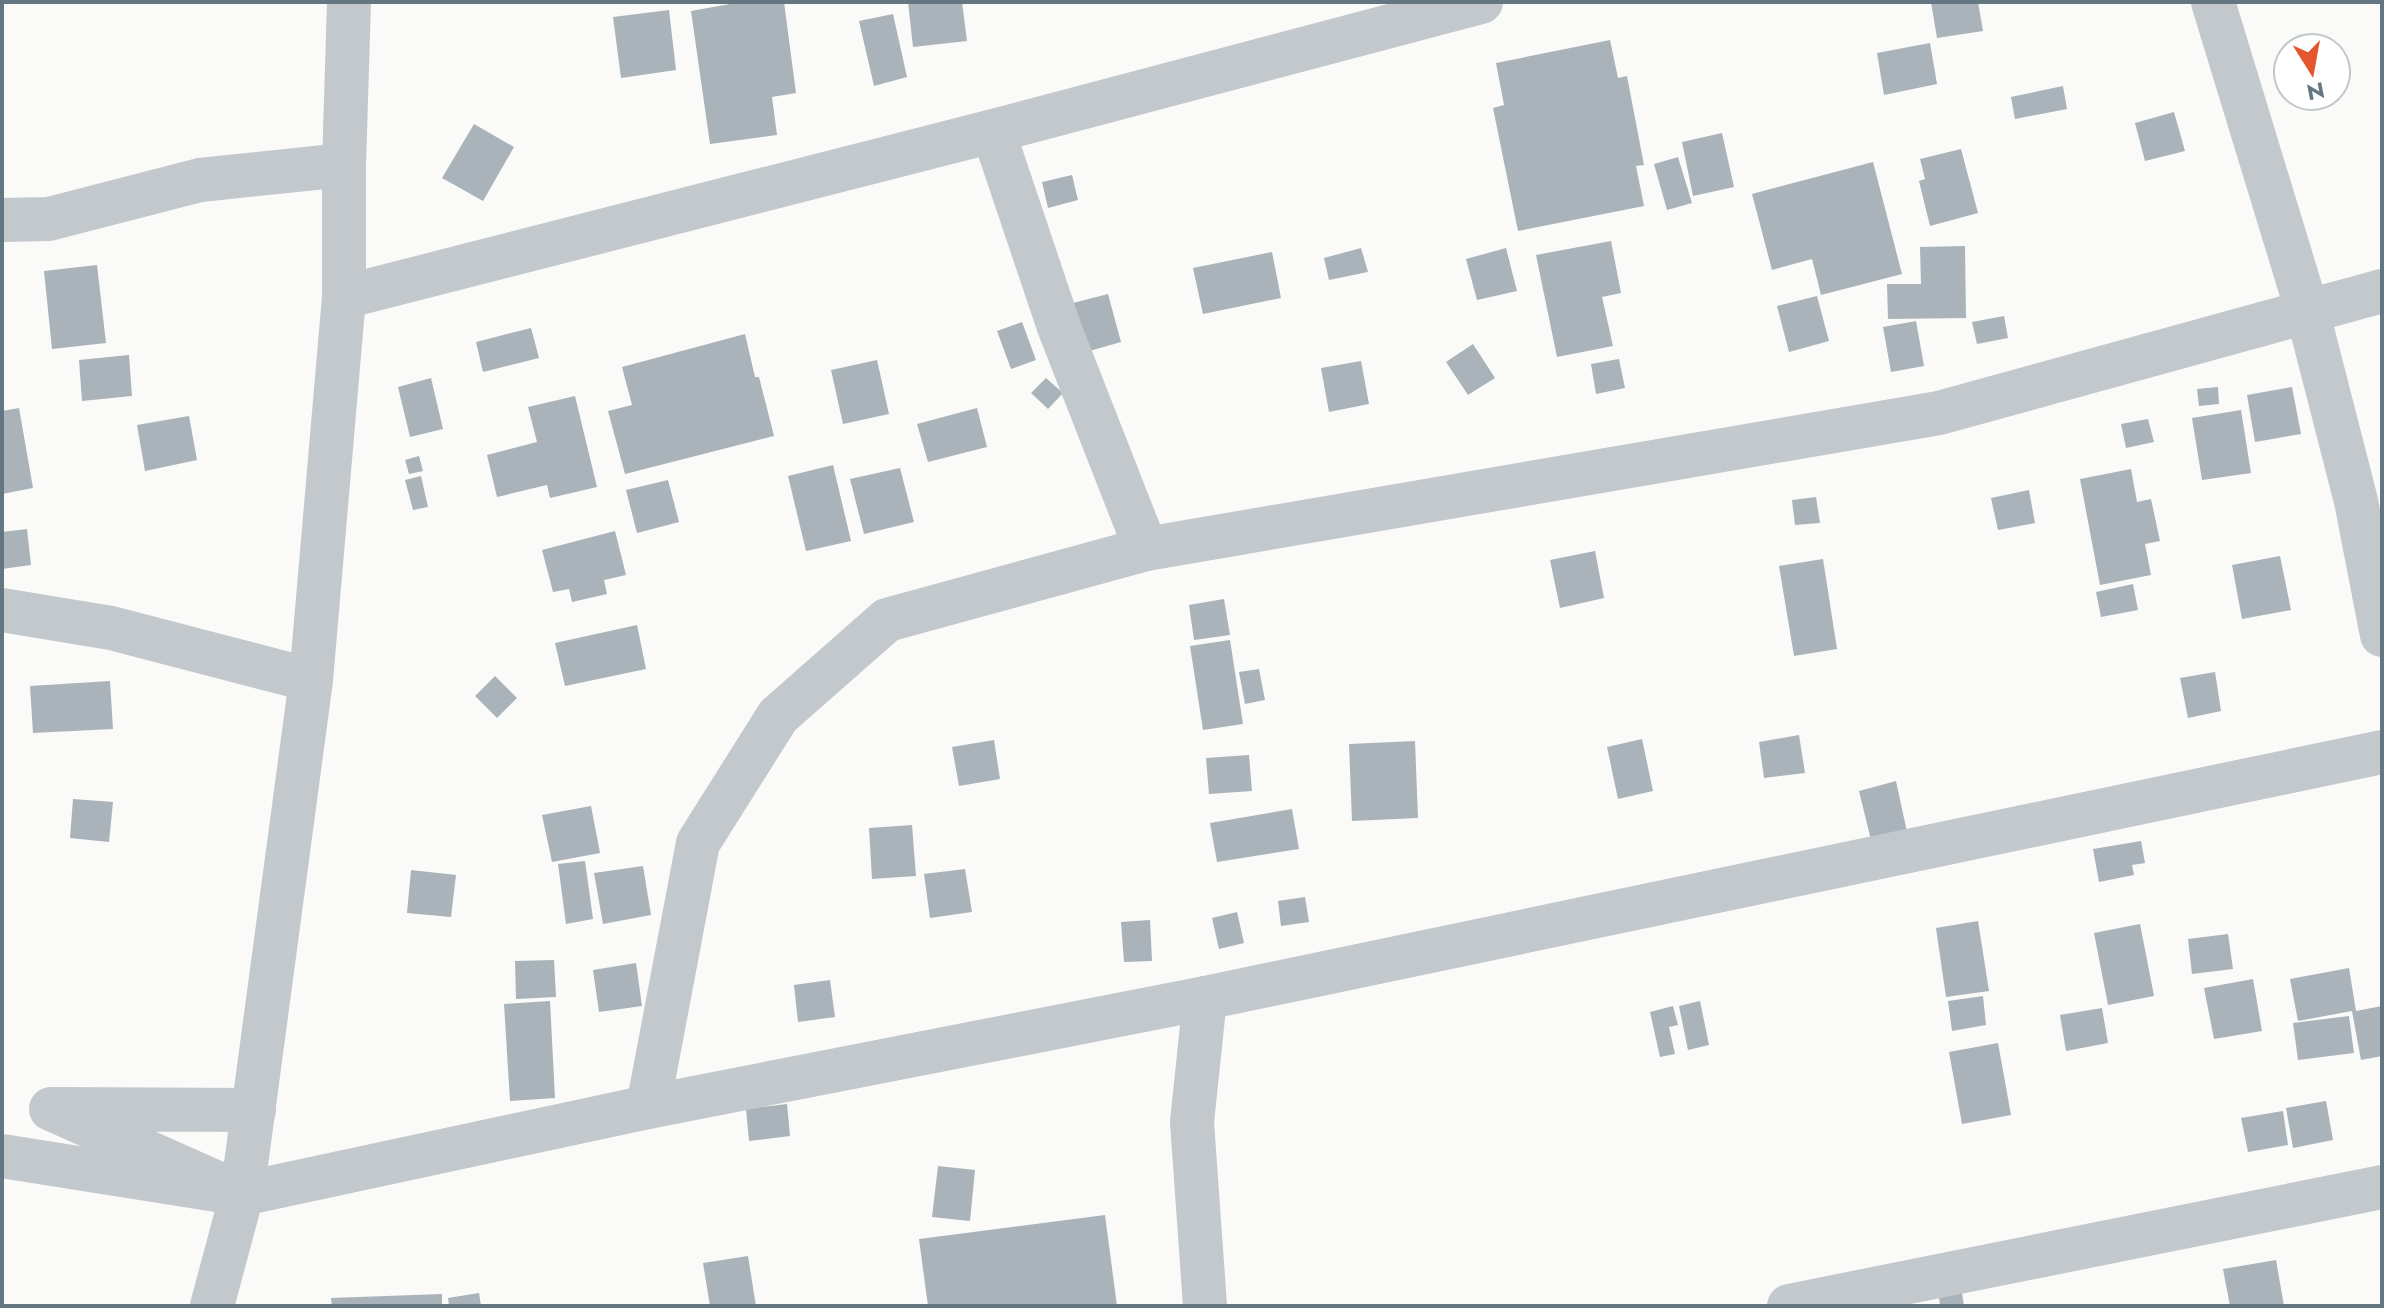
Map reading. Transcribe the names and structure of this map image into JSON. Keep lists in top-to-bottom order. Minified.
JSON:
{"north":"bottom"}
